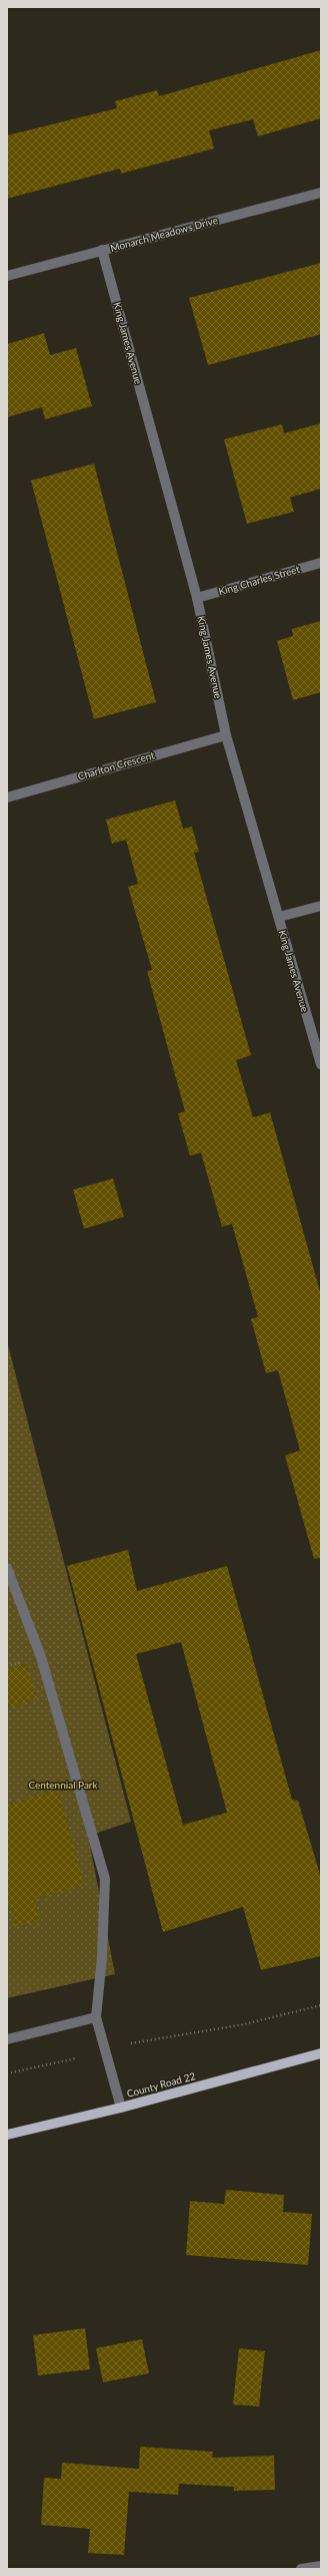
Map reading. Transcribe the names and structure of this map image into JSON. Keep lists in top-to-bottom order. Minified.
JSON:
{"streets":{"main road":["County Road 22"],"street":["Monarch Meadows Drive","King James Avenue","King Charles Street","Charlton Crescent"]},"crossings":[["Monarch Meadows Drive","King James Avenue"],["King James Avenue","King Charles Street"],["King James Avenue","Charlton Crescent"]],"parks":["Centennial Park"]}
